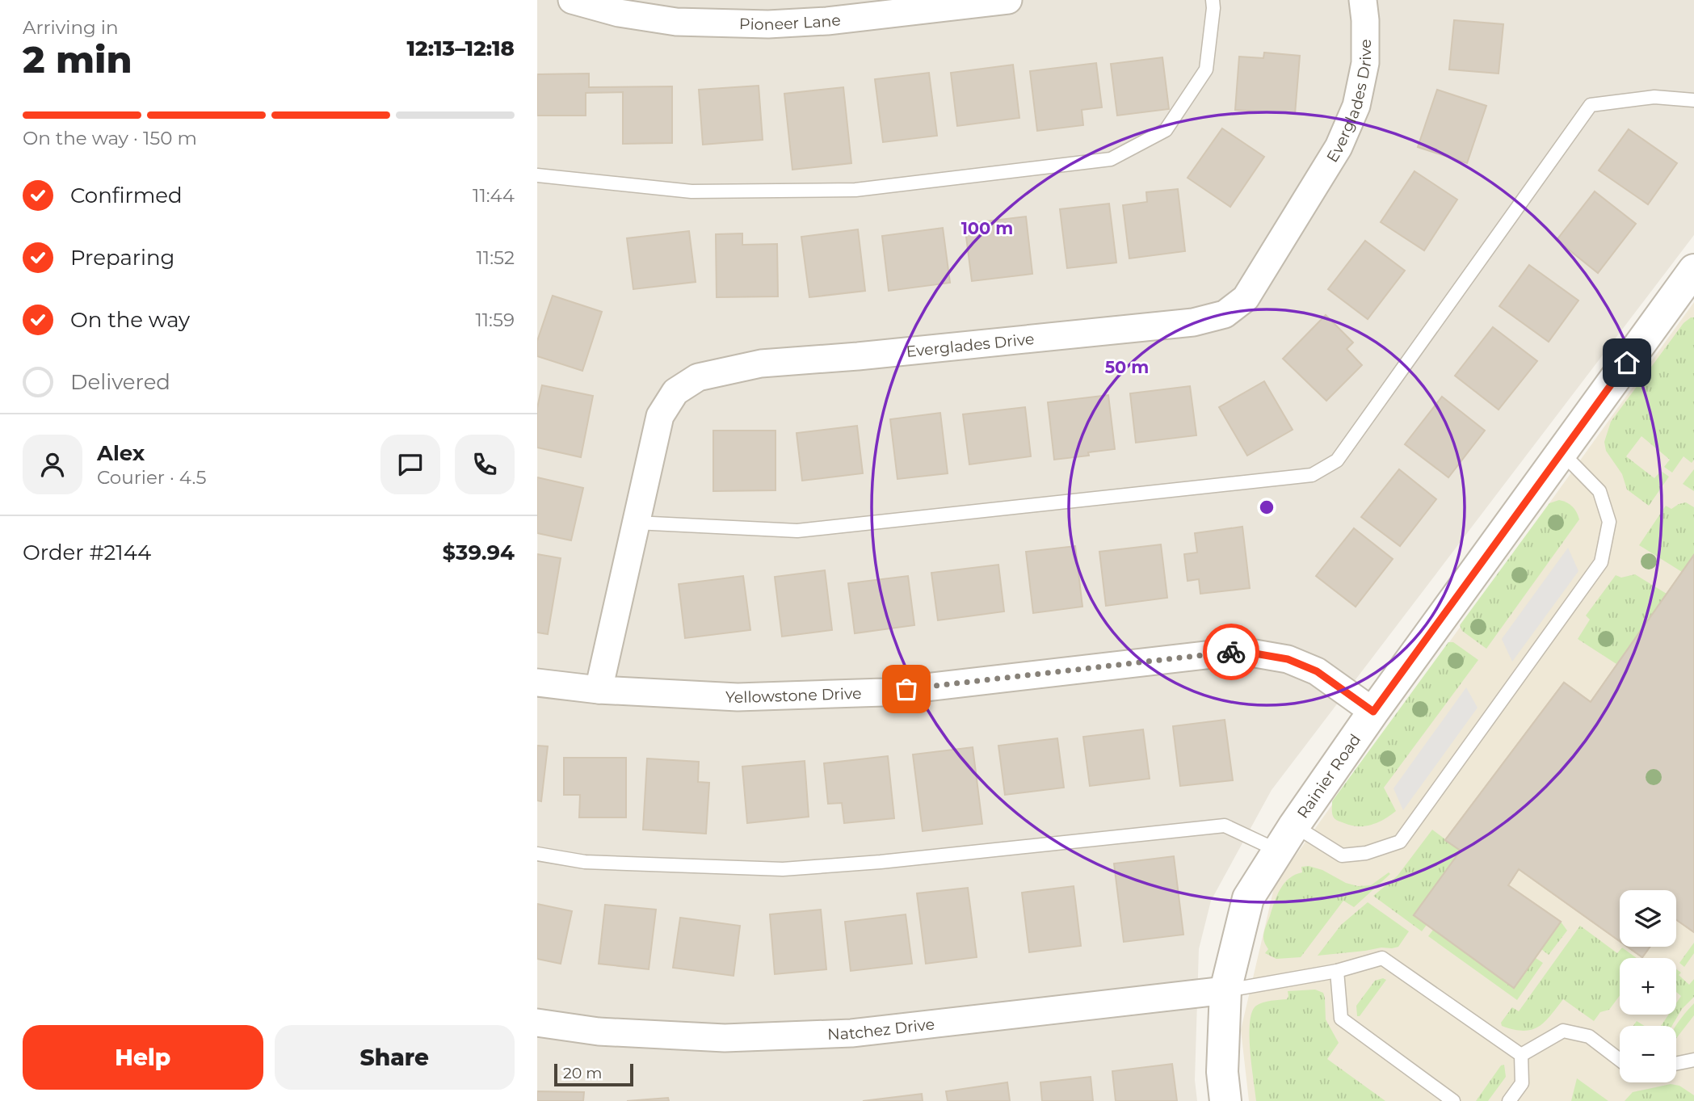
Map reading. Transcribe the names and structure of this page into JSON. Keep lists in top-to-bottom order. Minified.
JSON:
{"streets":{"street":["Pioneer Lane","Everglades Drive","Yellowstone Drive","Rainier Road","Natchez Drive"]},"crossings":[["Everglades Drive","Yellowstone Drive"],["Yellowstone Drive","Rainier Road"],["Rainier Road","Natchez Drive"]],"scale_bar":"20 m","page":{"heading":["2 min","Arriving in","12:13–12:18"],"panel":["Alex","Courier · 4.5","Order #2144","$39.94"],"bar":"On the way · 150 m","list":[["Confirmed","11:44"],["Preparing","11:52"],["On the way","11:59"],"Delivered"],"map_buttons":["+","−"],"buttons":["Help","Share"],"scale":"20 m"},"rings":["100 m","50 m"]}
